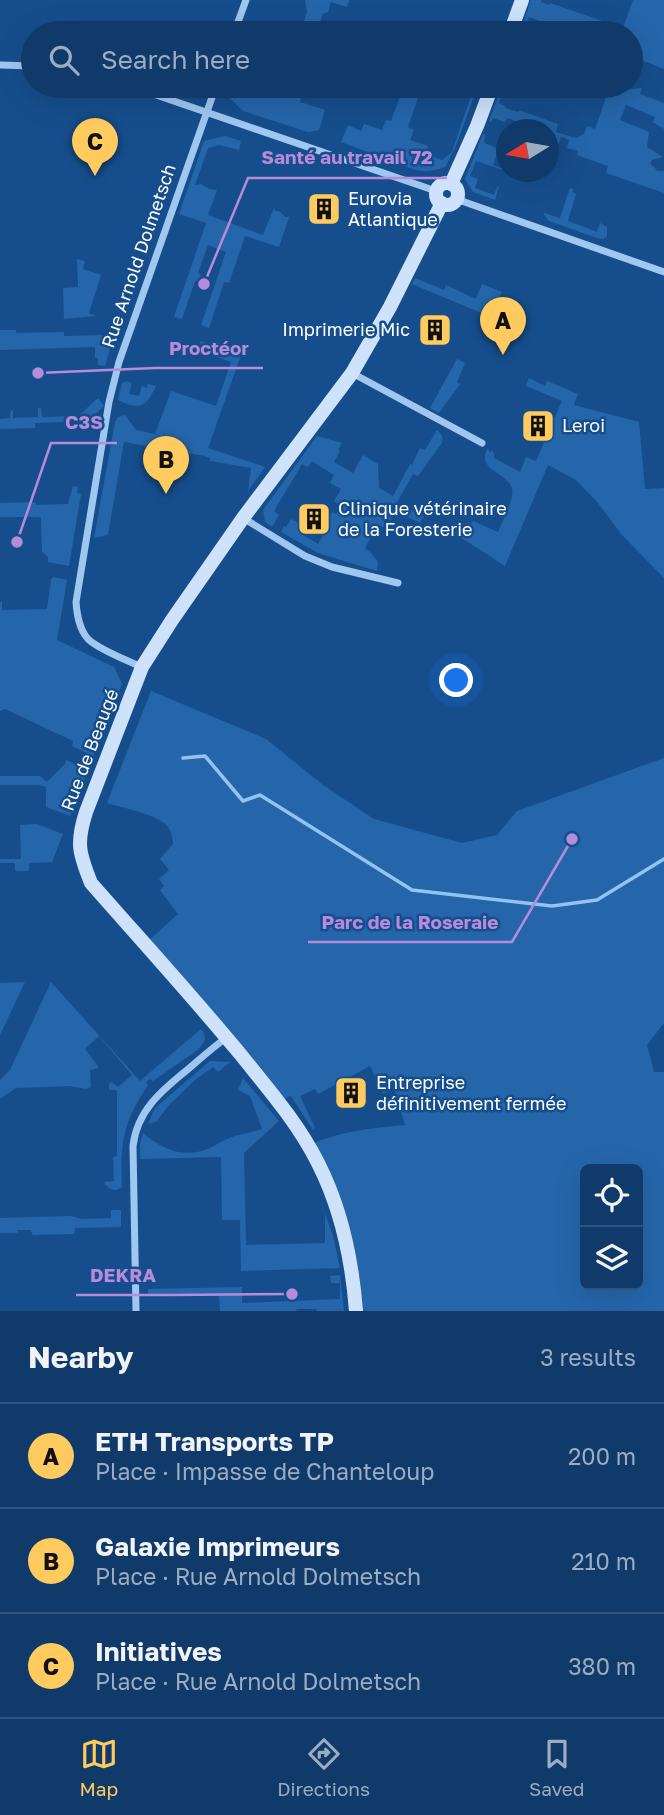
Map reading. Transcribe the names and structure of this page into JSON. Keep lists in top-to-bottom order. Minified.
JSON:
{"streets":{"street":["Rue Arnold Dolmetsch","Rue de Beaugé"]},"crossings":[["Rue Arnold Dolmetsch","Rue de Beaugé"]],"places":{"building":["Eurovia Atlantique","Imprimerie Mic","Leroi","Clinique vétérinaire de la Foresterie","Entreprise définitivement fermée"],"other":["Santé au travail 72","Proctéor","C3S","Parc de la Roseraie","DEKRA"]},"north":"left","page":{"search":"Search here","pins":["C","A","B"],"heading":["Nearby","3 results"],"list":[{"mark":"A","name":"ETH Transports TP","note":"Place · Impasse de Chanteloup","value":"200 m"},{"mark":"B","name":"Galaxie Imprimeurs","note":"Place · Rue Arnold Dolmetsch","value":"210 m"},{"mark":"C","name":"Initiatives","note":"Place · Rue Arnold Dolmetsch","value":"380 m"}],"nav":["Map","Directions","Saved"]}}
